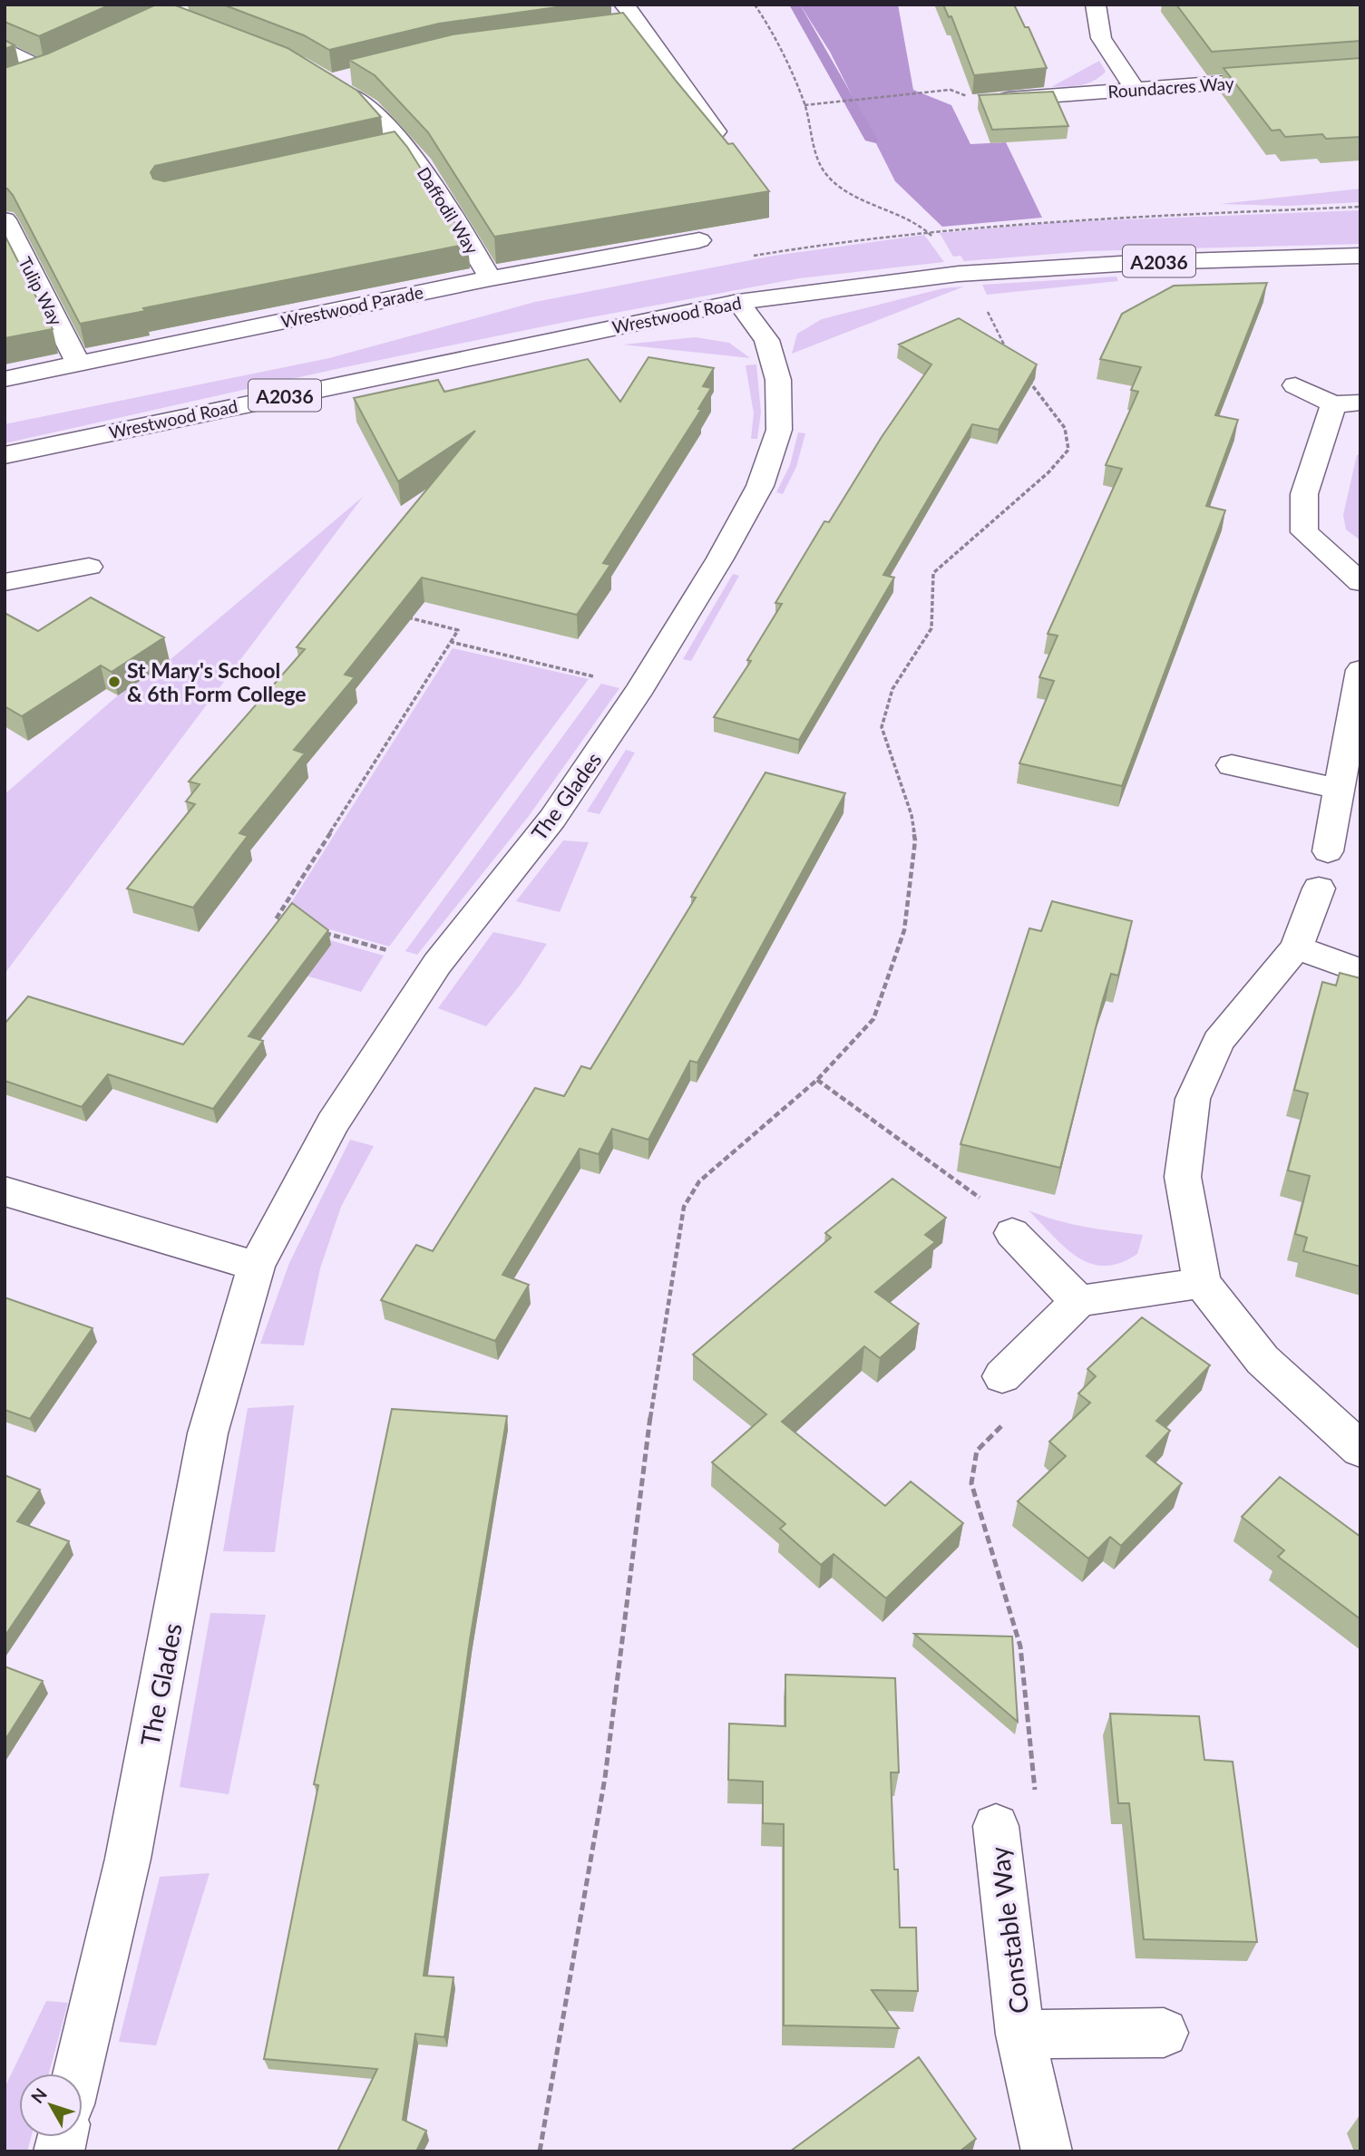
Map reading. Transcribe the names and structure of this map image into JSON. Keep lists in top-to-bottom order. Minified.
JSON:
{"streets":{"street":["Roundacres Way","Daffodil Way","A2036","Tulip Way","Wrestwood Parade","Wrestwood Road","The Glades","Constable Way"]},"crossings":[["Daffodil Way","Wrestwood Parade"],["Tulip Way","Wrestwood Parade"],["Wrestwood Road","The Glades"]],"places":["St Mary's School & 6th Form College"],"north":"top left"}
